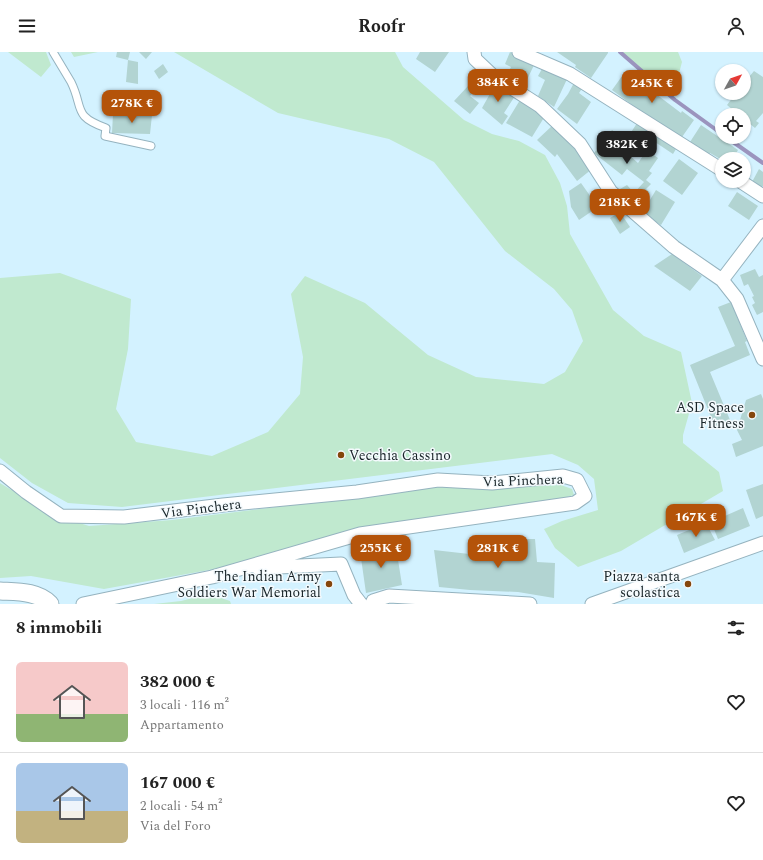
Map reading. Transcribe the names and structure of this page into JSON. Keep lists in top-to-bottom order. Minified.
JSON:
{"streets":{"street":["Via Pinchera"]},"places":["ASD Space Fitness","Vecchia Cassino","The Indian Army Soldiers War Memorial","Piazza santa scolastica"],"north":"top right","page":{"header":"Roofr","price":["384K €","245K €","278K €","382K €","218K €","167K €","255K €","281K €"],"heading":"8 immobili","list":[{"name":"382 000 €","note":"3 locali · 116 m² · Appartamento"},{"name":"167 000 €","note":"2 locali · 54 m² · Via del Foro"}]}}
